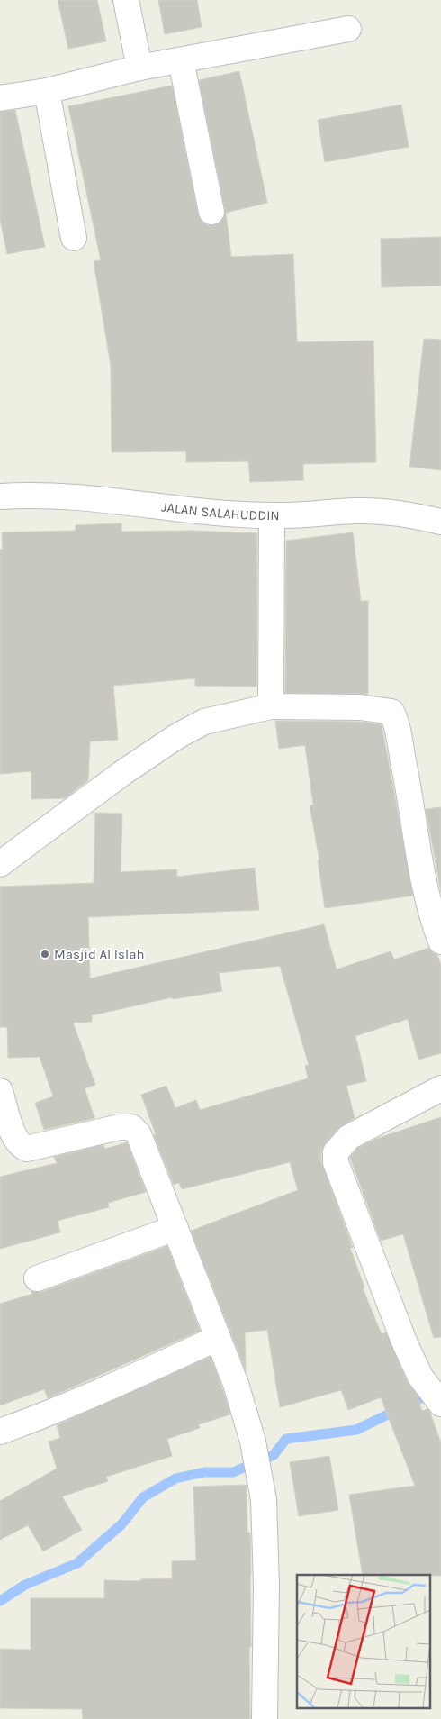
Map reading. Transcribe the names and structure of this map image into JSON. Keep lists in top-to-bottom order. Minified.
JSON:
{"streets":{"street":["JALAN SALAHUDDIN"]},"places":["Masjid Al Islah"]}
